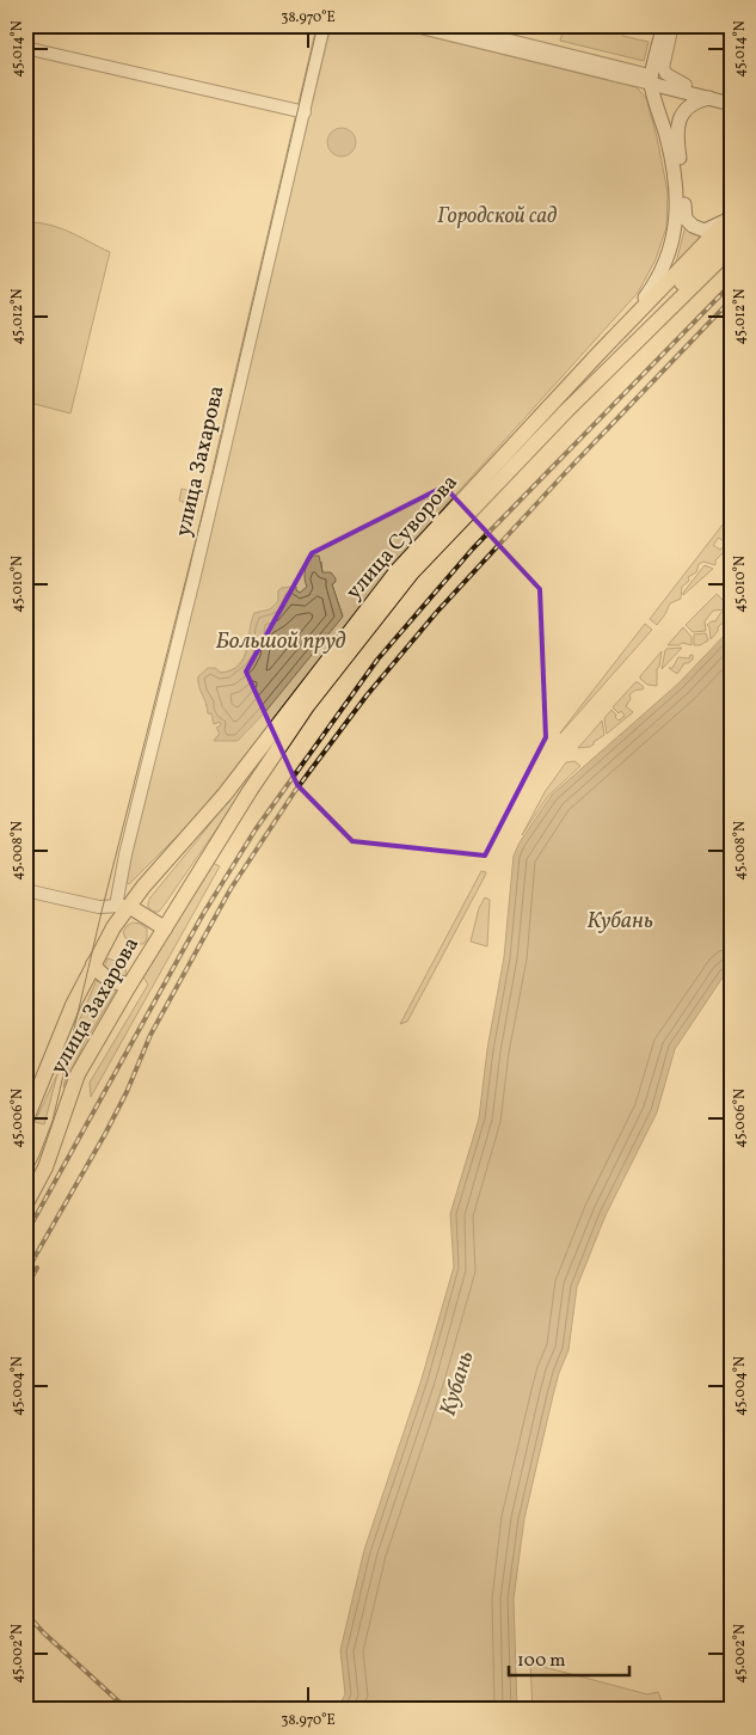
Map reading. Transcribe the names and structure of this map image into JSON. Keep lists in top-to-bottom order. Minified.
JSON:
{"streets":{"main road":["улица Захарова","улица Суворова"]},"crossings":[["улица Захарова","улица Суворова"]],"water":["Большой пруд","Кубань"],"parks":["Городской сад"],"scale_bar":"100 m","coordinates":["38.970°E","45.014°N","45.012°N","45.010°N","45.008°N","45.006°N","45.004°N","45.002°N"]}
